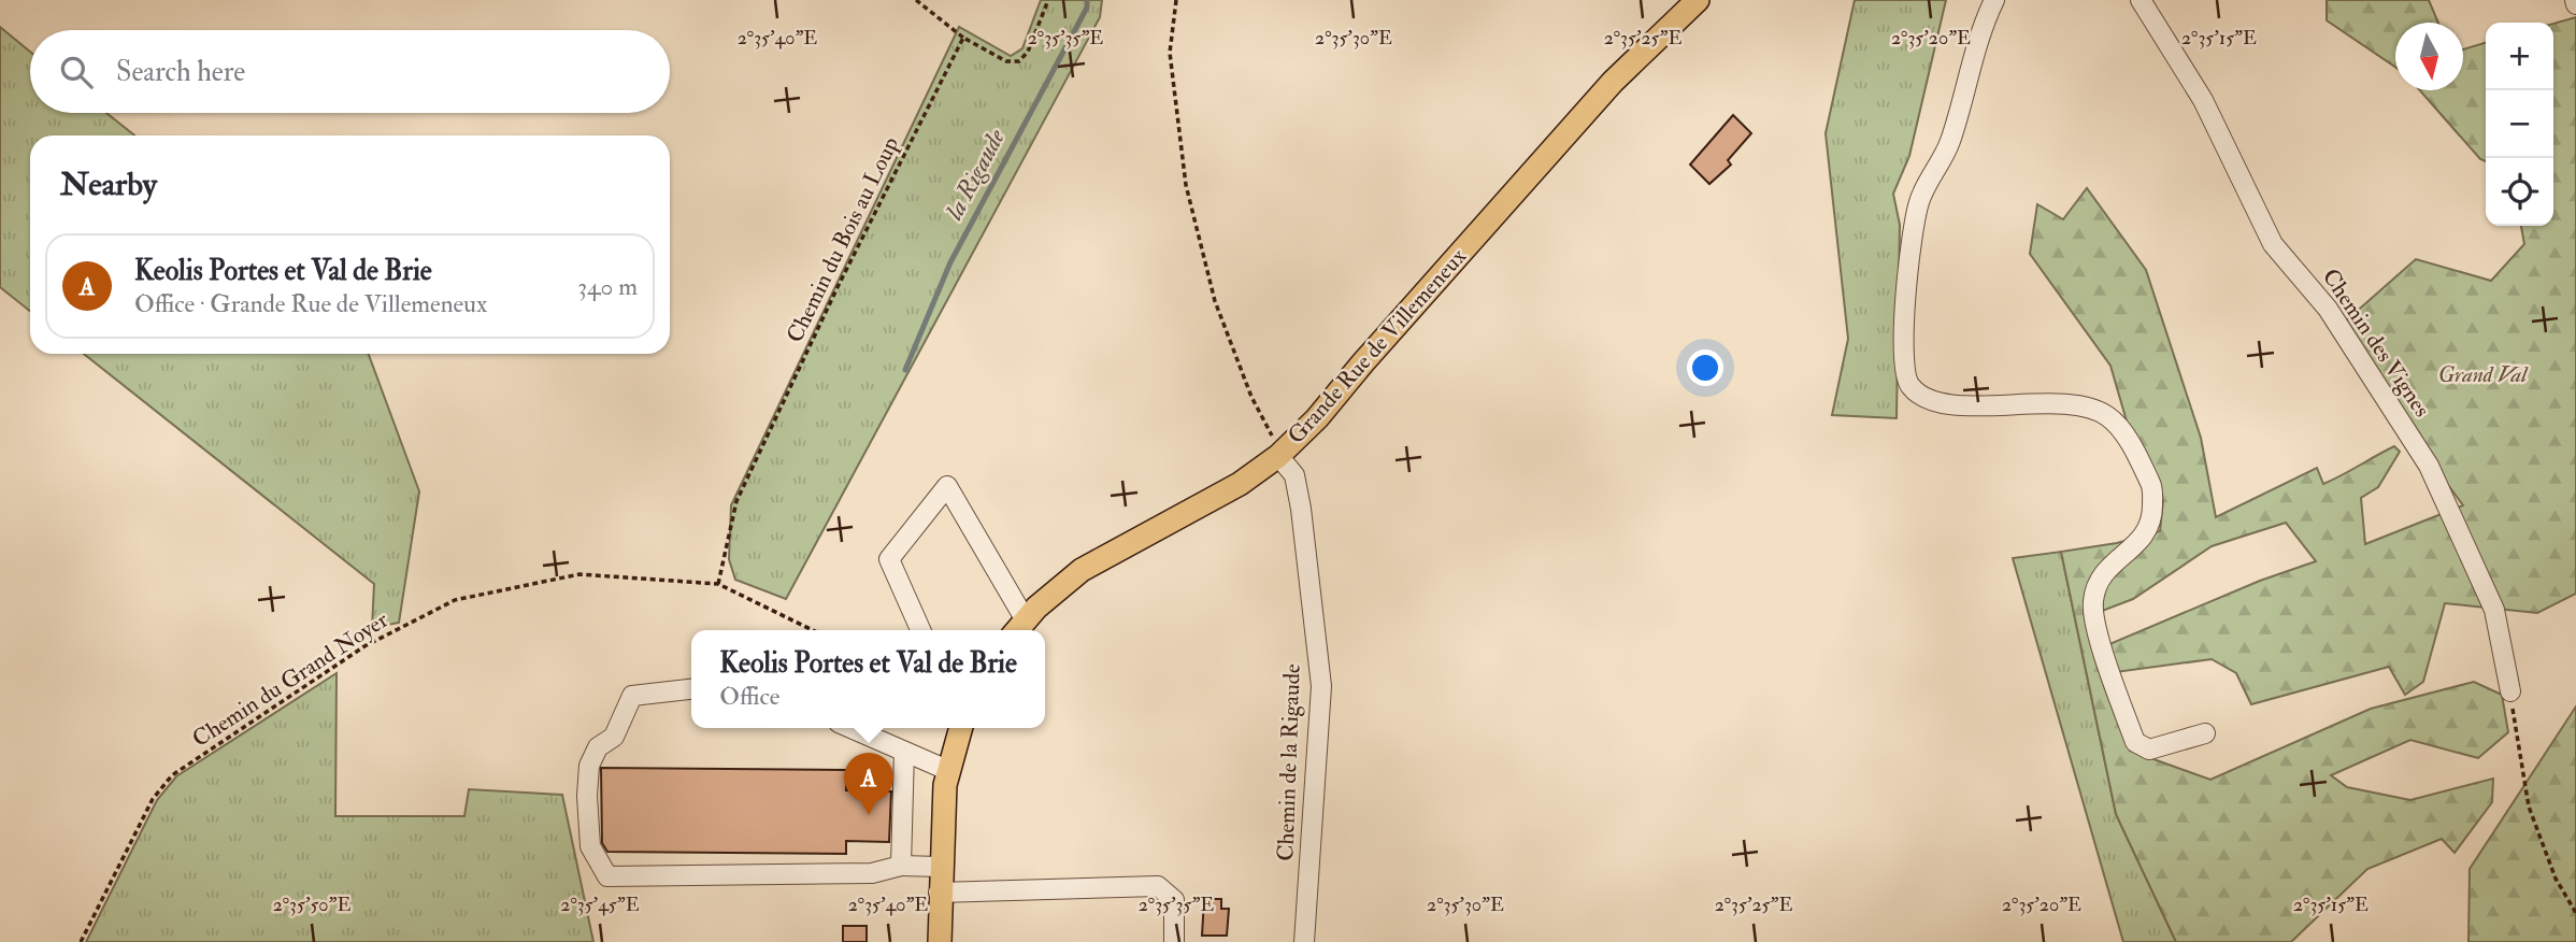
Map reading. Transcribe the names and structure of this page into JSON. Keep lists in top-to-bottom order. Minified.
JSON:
{"streets":{"main road":["Grande Rue de Villemeneux"],"street":["Chemin des Vignes","Chemin de la Rigaude"],"path":["Chemin du Bois au Loup","Chemin du Grand Noyer"]},"crossings":[["Chemin du Bois au Loup","Chemin du Grand Noyer"],["Grande Rue de Villemeneux","Chemin de la Rigaude"]],"water":["la Rigaude"],"parks":["Grand Val"],"north":"bottom","page":{"map_buttons":["+","−"],"search":"Search here","heading":"Nearby","list":[{"mark":"A","name":"Keolis Portes et Val de Brie","note":"Office · Grande Rue de Villemeneux","value":"340 m"}],"popup":["Keolis Portes et Val de Brie","Office"],"pins":"A"},"coordinates":["2°35'40\"E","2°35'35\"E","2°35'30\"E","2°35'25\"E","2°35'20\"E","2°35'15\"E","2°35'50\"E","2°35'45\"E"]}
